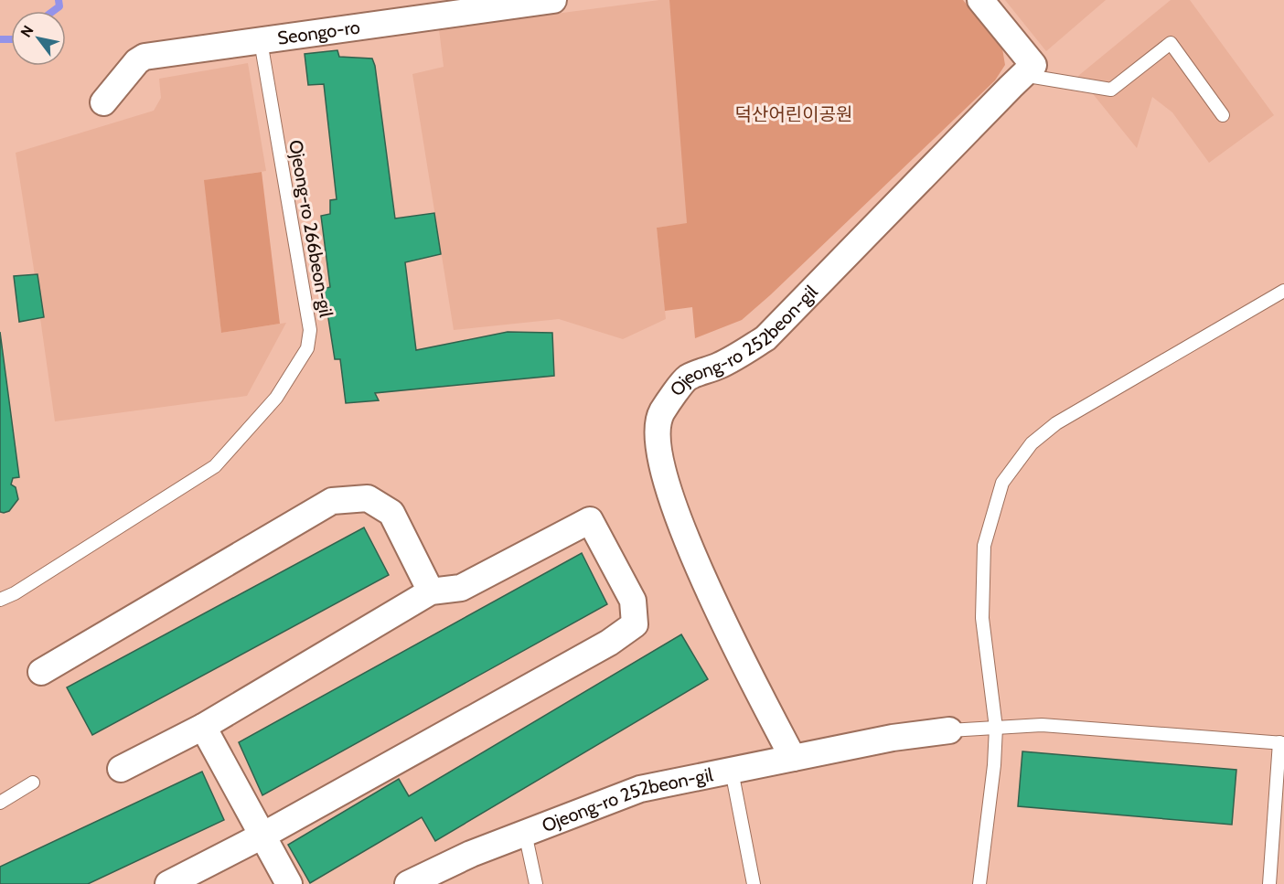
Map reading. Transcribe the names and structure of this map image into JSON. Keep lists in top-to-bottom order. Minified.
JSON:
{"streets":{"street":["Seongo-ro","Ojeong-ro 252beon-gil"],"lane":["Ojeong-ro 266beon-gil"]},"crossings":[["Seongo-ro","Ojeong-ro 266beon-gil"]],"parks":["덕산어린이공원"],"north":"top left"}
